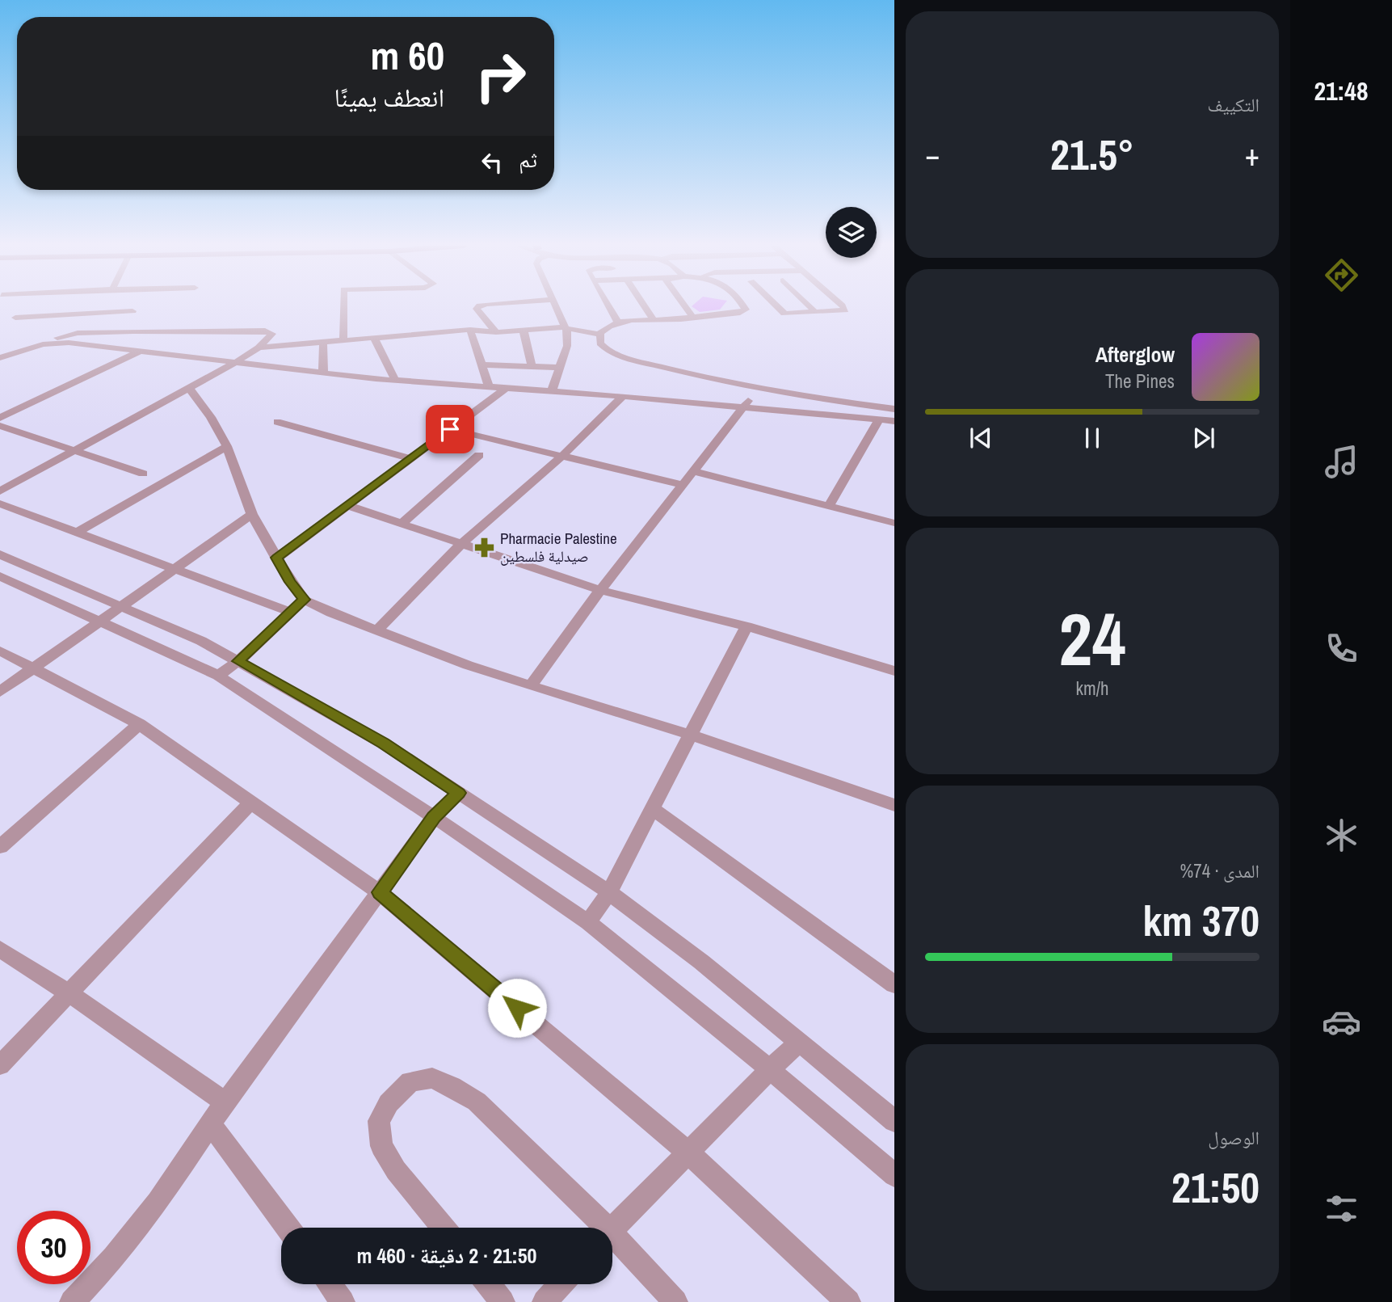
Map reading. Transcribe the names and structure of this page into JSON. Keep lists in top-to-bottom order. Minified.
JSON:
{"places":{"pharmacy":["Pharmacie Palestine صيدلية فلسطين"]},"page":{"tabs":"21:48","tile":["التكييف",["24","km/h"],["المدى · 74%","370 km"],["الوصول","21:50"]],"turn":["60 m","انعطف يمينًا"],"heat":["−","21.5°","+"],"then":"ثم","song":["Afterglow","The Pines"],"limit":"30","trip":"21:50 · 2 دقيقة · 460 m"}}
